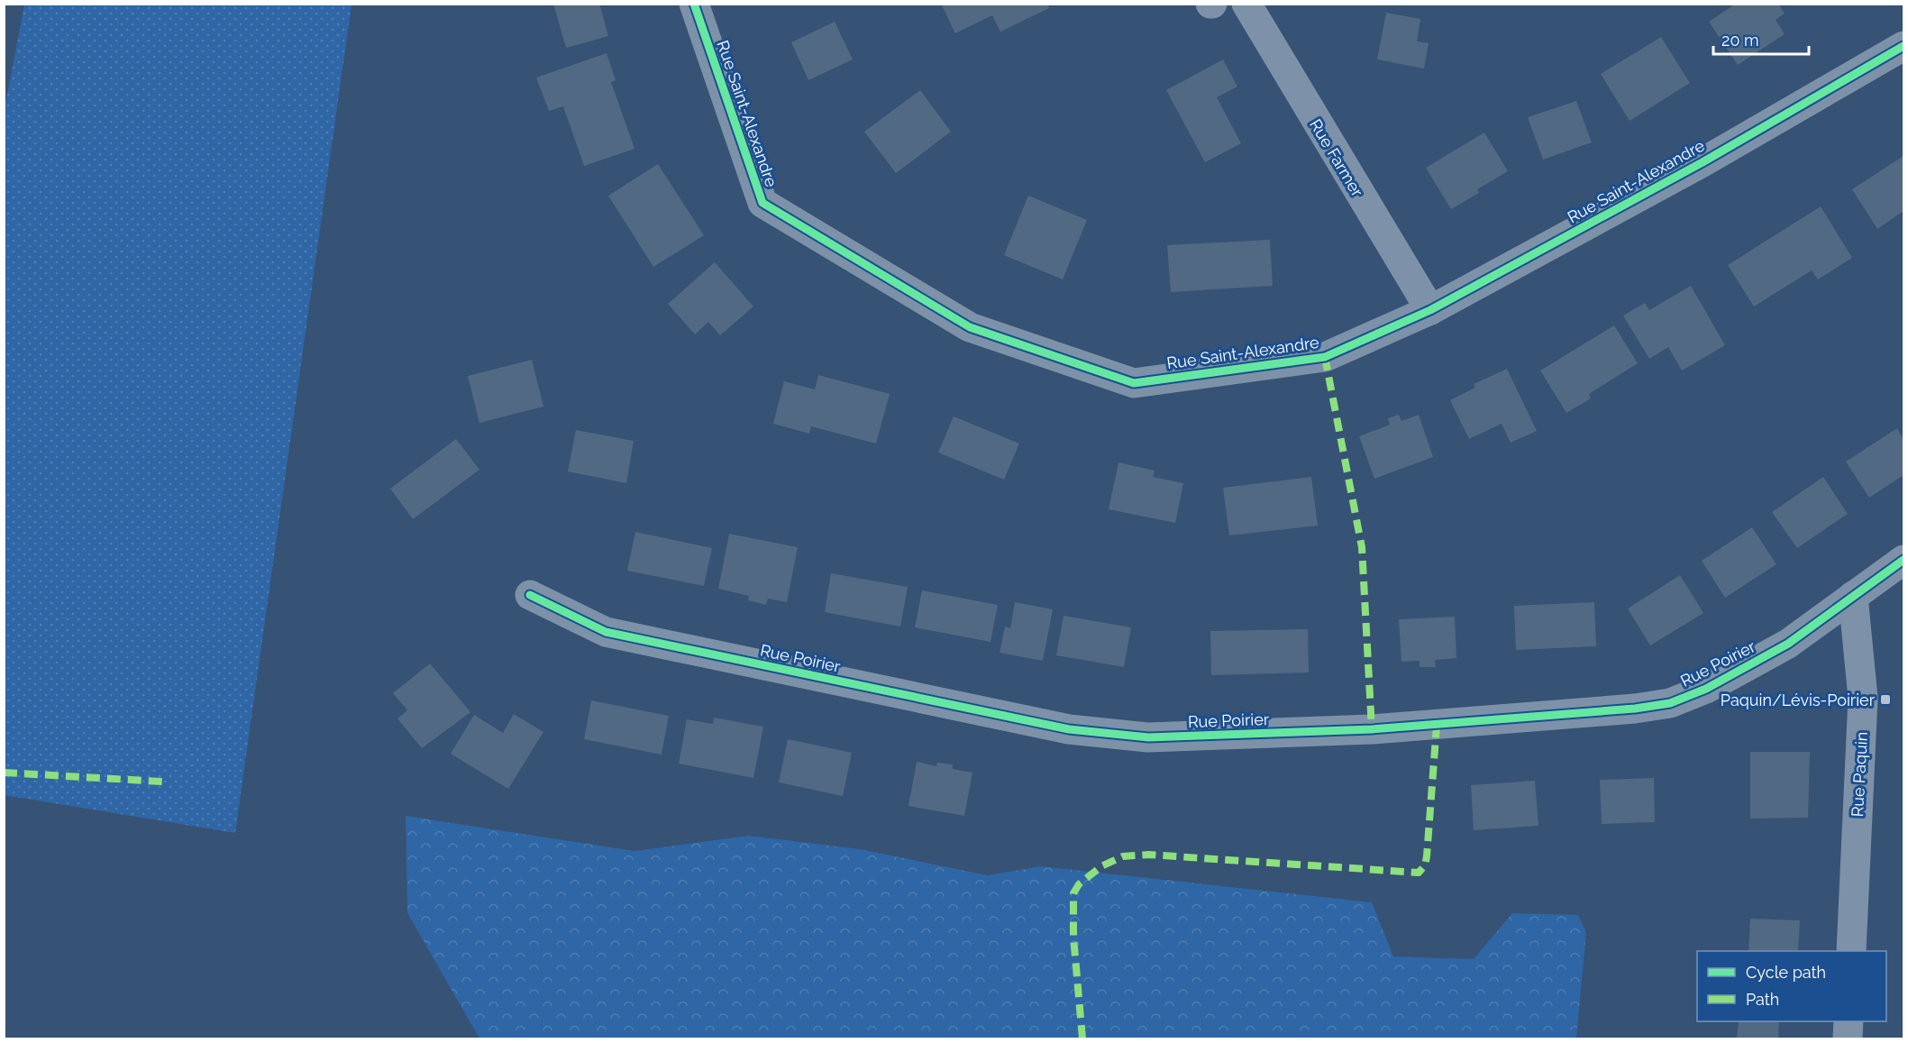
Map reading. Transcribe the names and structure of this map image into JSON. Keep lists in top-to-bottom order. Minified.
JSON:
{"streets":{"street":["Rue Saint-Alexandre","Rue Farmer","Rue Poirier","Rue Paquin"]},"crossings":[["Rue Saint-Alexandre","Rue Farmer"],["Rue Poirier","Rue Paquin"]],"places":{"transit":["Paquin/Lévis-Poirier"]},"legend":["Cycle path","Path"],"scale_bar":"20 m"}
